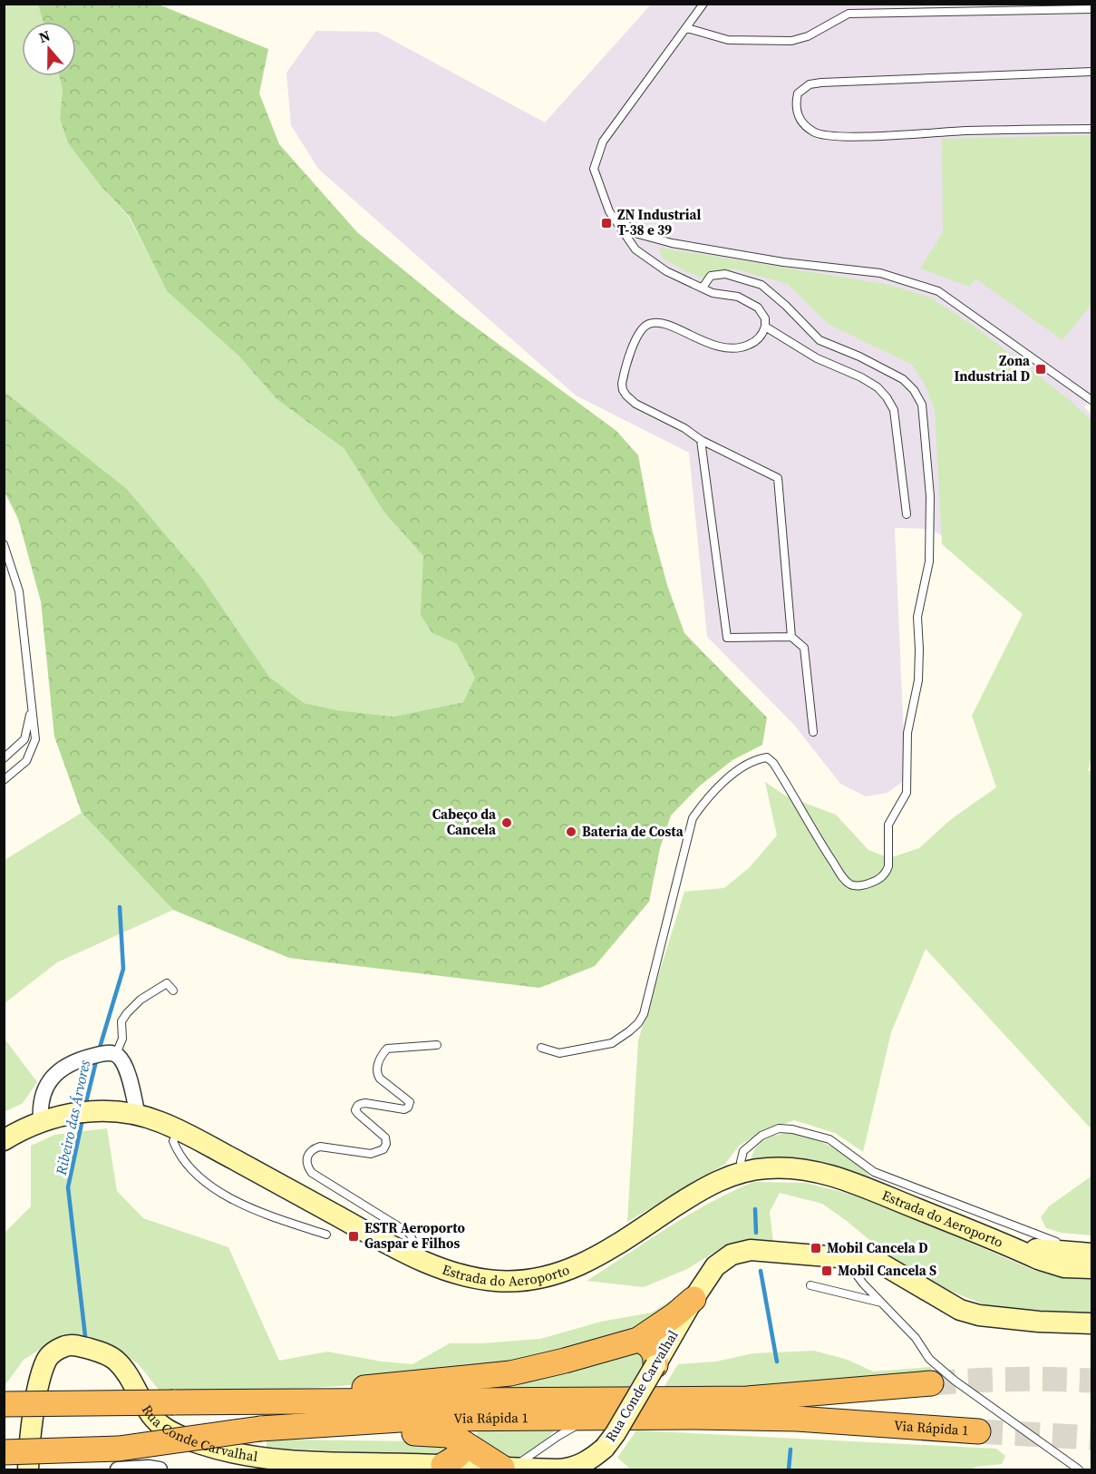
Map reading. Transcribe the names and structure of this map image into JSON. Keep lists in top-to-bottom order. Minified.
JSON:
{"streets":{"highway":["Via Rápida 1"],"main road":["Estrada do Aeroporto","Rua Conde Carvalhal"]},"water":["Ribeiro das Árvores"],"places":{"transit":["ZN Industrial T-38 e 39","Zona Industrial D","ESTR Aeroporto Gaspar e Filhos","Mobil Cancela D","Mobil Cancela S"],"other":["Cabeço da Cancela","Bateria de Costa"]},"north":"top"}
